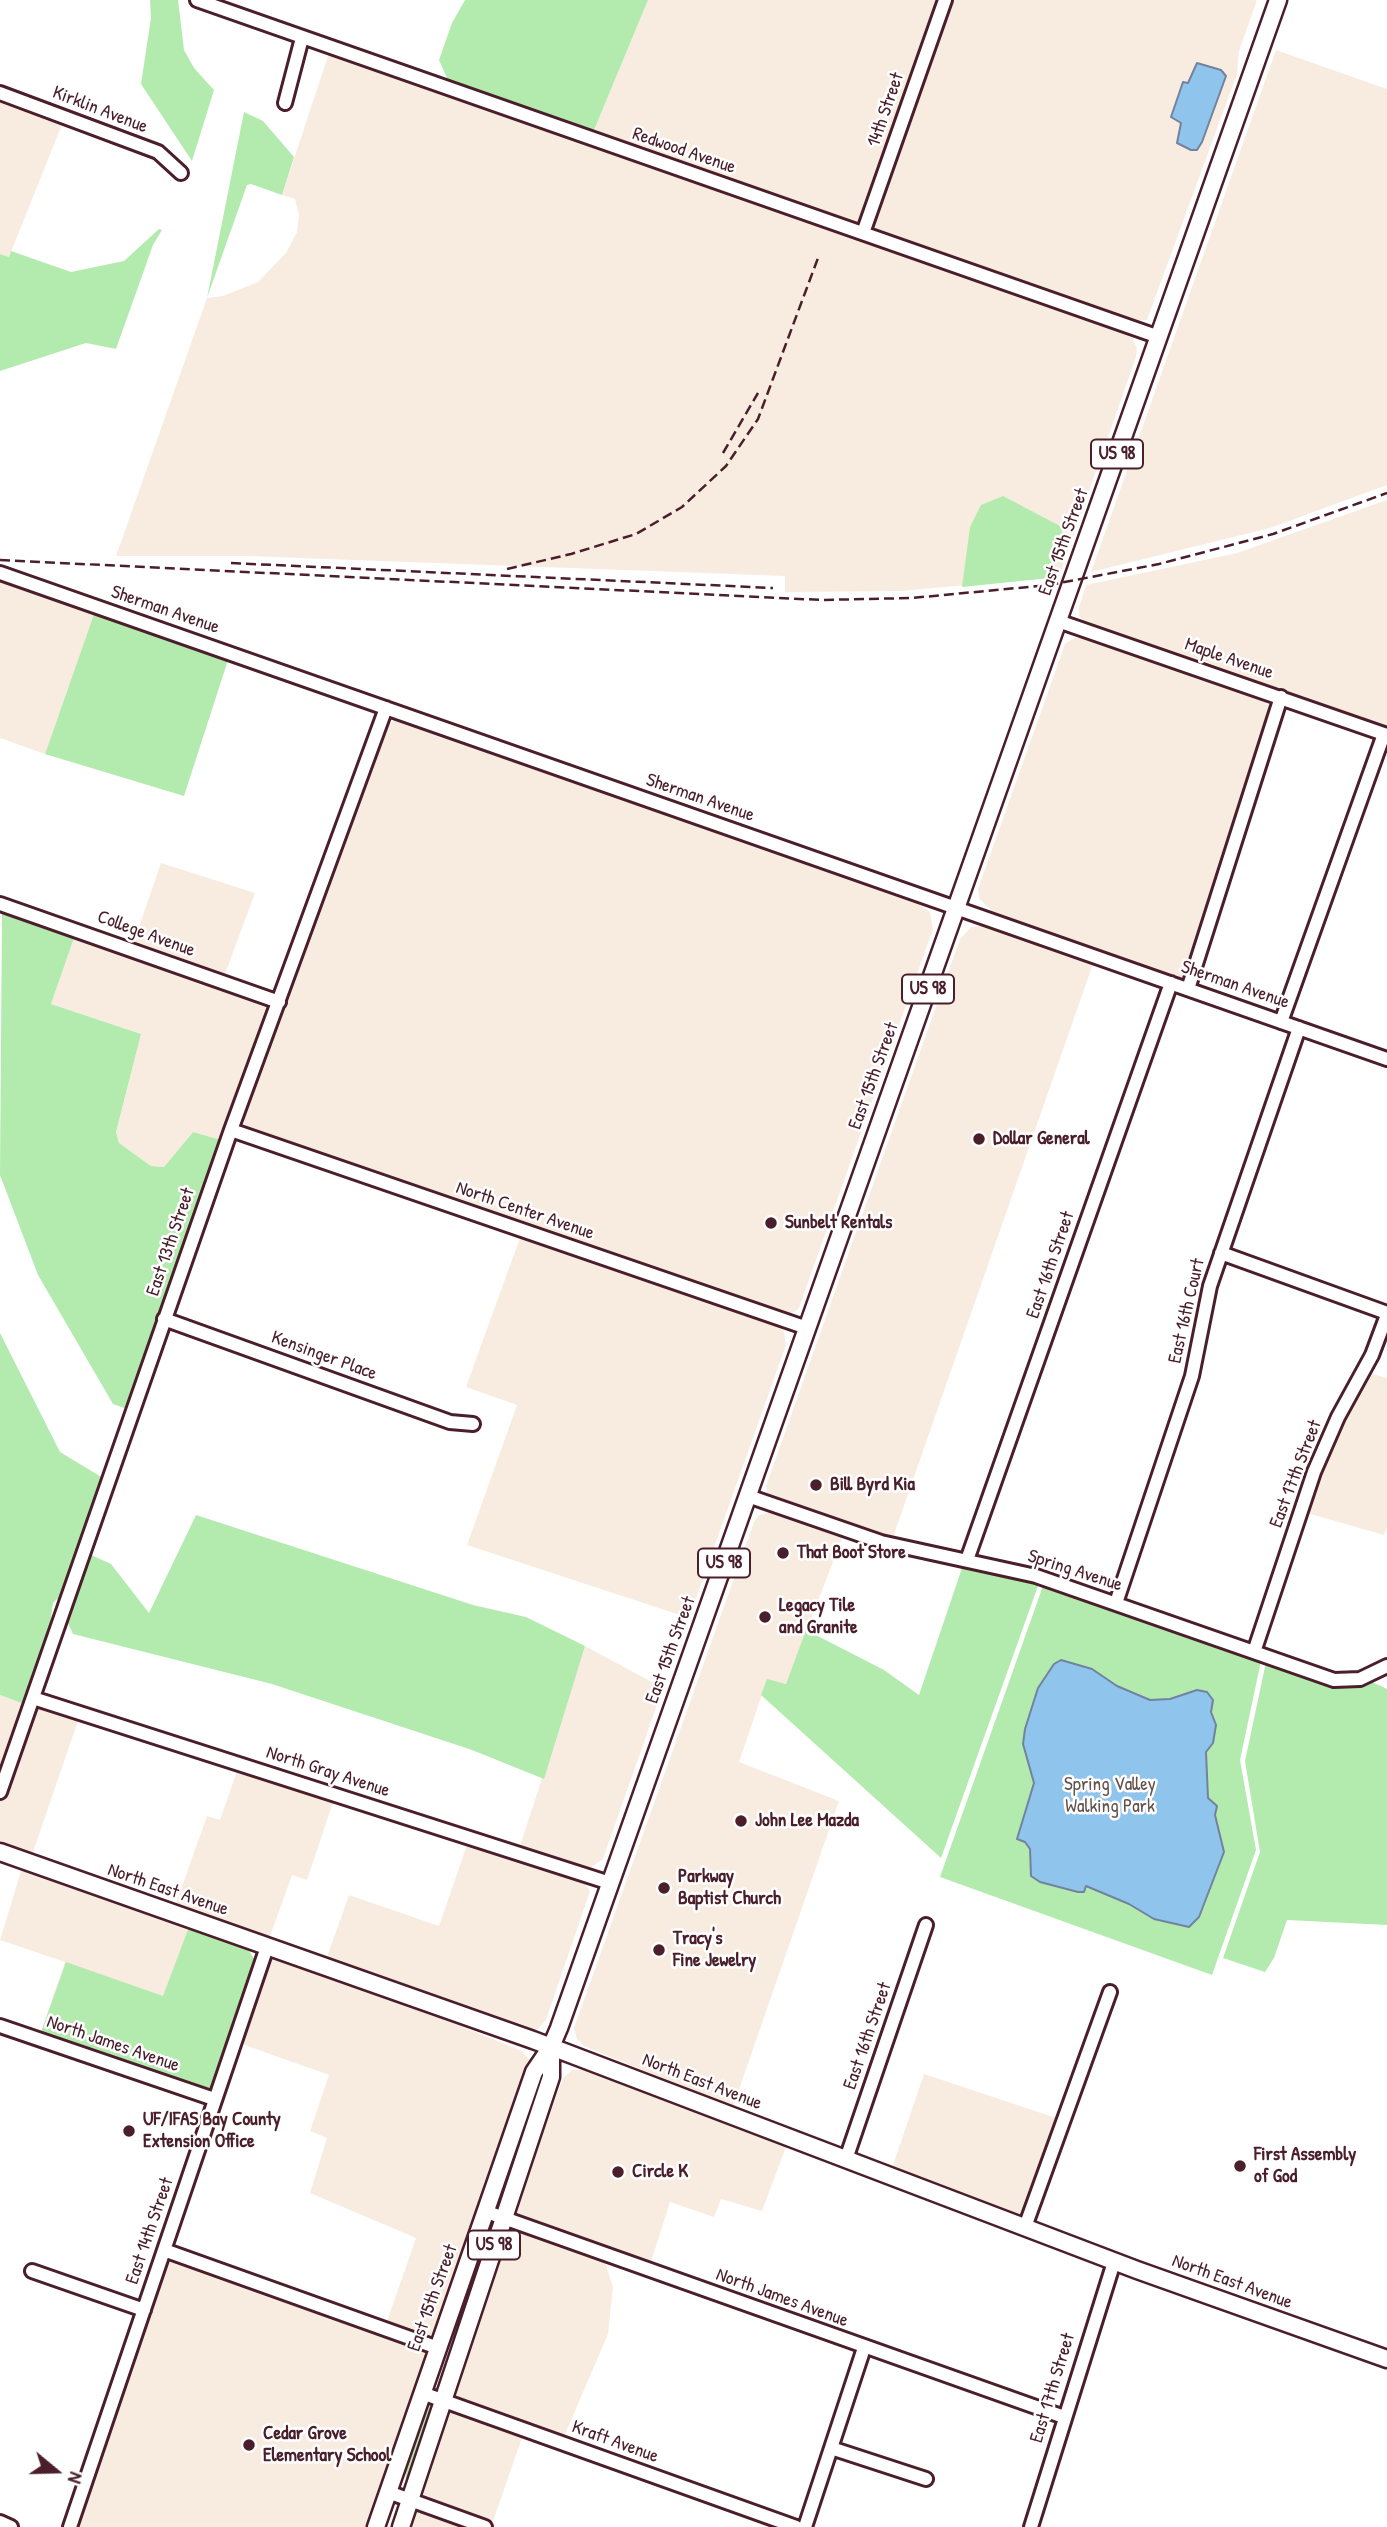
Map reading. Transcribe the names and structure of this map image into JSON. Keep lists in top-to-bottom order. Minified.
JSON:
{"streets":{"main road":["US 98","East 15th Street","North East Avenue"],"street":["Kirklin Avenue","14th Street","Redwood Avenue","Sherman Avenue","Maple Avenue","College Avenue","North Center Avenue","East 13th Street","East 16th Street","East 16th Court","Kensinger Place","East 17th Street","Spring Avenue","North Gray Avenue","North James Avenue","East 14th Street","Kraft Avenue"]},"crossings":[["14th Street","Redwood Avenue"],["Redwood Avenue","East 15th Street"],["East 15th Street","Sherman Avenue"],["East 15th Street","Maple Avenue"],["East 15th Street","North Center Avenue"],["East 15th Street","Spring Avenue"],["East 15th Street","North Gray Avenue"],["East 15th Street","North East Avenue"],["East 15th Street","North James Avenue"],["East 15th Street","Kraft Avenue"],["Sherman Avenue","East 13th Street"],["Sherman Avenue","East 16th Street"],["Sherman Avenue","East 16th Court"],["College Avenue","East 13th Street"],["North Center Avenue","East 13th Street"],["East 13th Street","Kensinger Place"],["East 13th Street","North Gray Avenue"],["East 16th Street","Spring Avenue"],["East 16th Street","North East Avenue"],["East 16th Court","Spring Avenue"],["East 17th Street","Spring Avenue"],["East 17th Street","North East Avenue"],["East 17th Street","North James Avenue"],["North East Avenue","East 14th Street"],["North James Avenue","East 14th Street"]],"parks":["Spring Valley Walking Park"],"places":["Dollar General","Sunbelt Rentals","Bill Byrd Kia","That Boot Store","Legacy Tile and Granite","John Lee Mazda","Parkway Baptist Church","Tracy's Fine Jewelry","UF/IFAS Bay County Extension Office","First Assembly of God","Circle K","Cedar Grove Elementary School"],"north":"right"}
